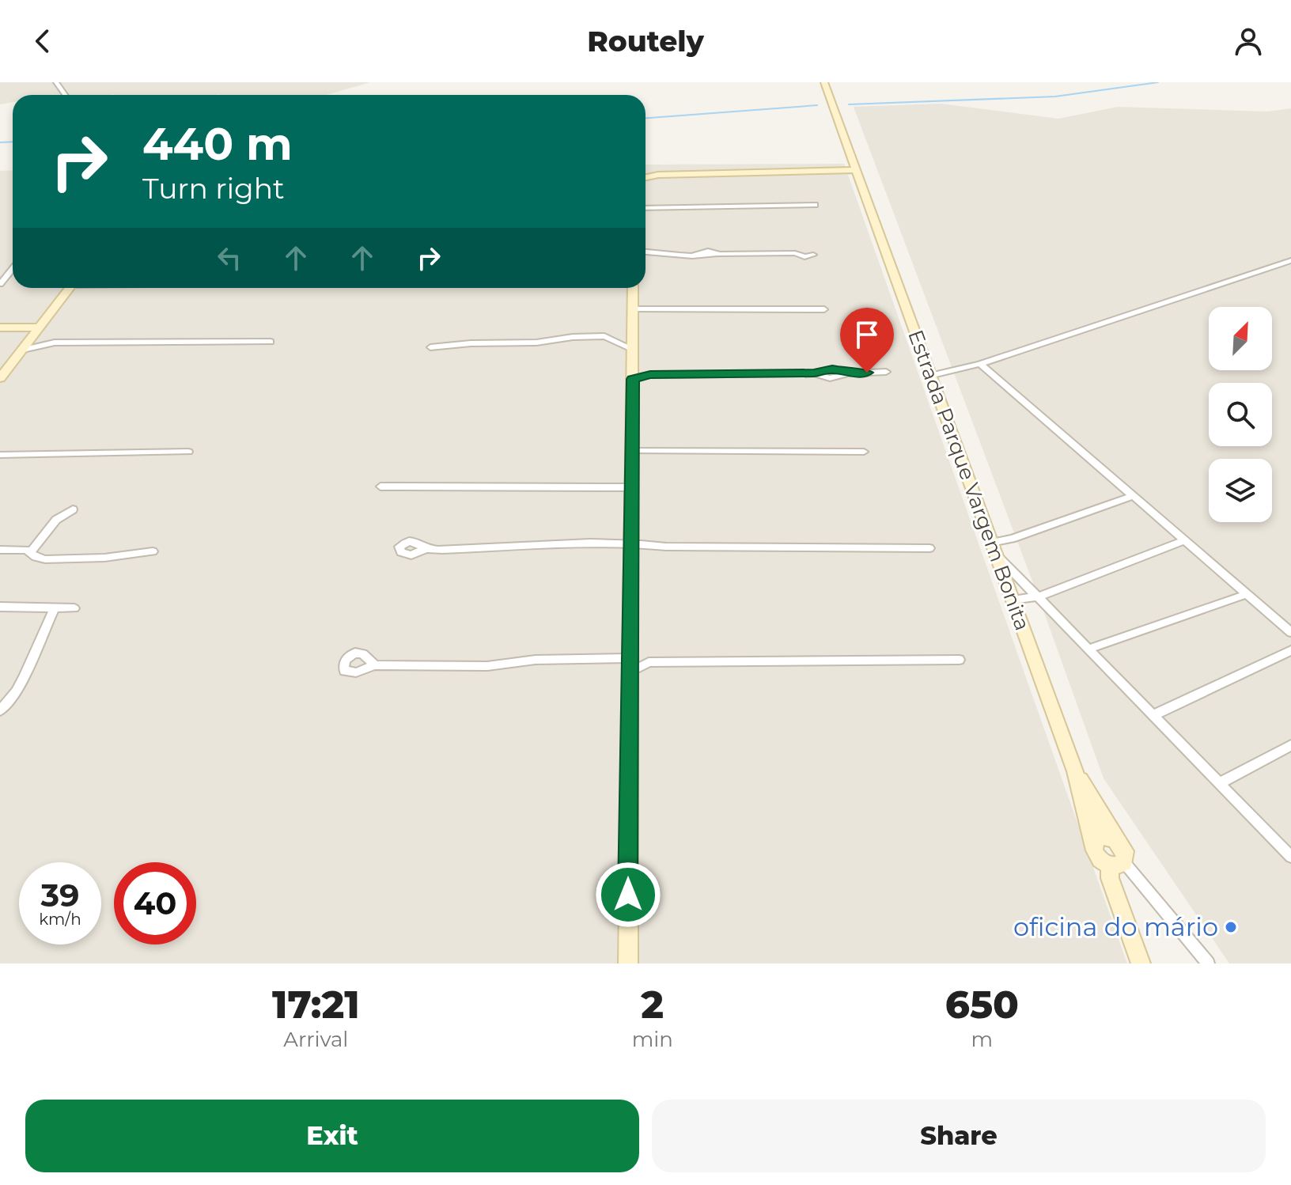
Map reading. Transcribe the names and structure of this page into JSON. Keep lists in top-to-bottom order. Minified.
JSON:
{"streets":{"street":["Estrada Parque Vargem Bonita"]},"places":["oficina do mário"],"north":"top right","page":{"header":"Routely","turn":["440 m","Turn right"],"speed":"39 km/h","limit":"40","eta":["17:21","Arrival","2","min","650","m"],"buttons":["Exit","Share"]}}
